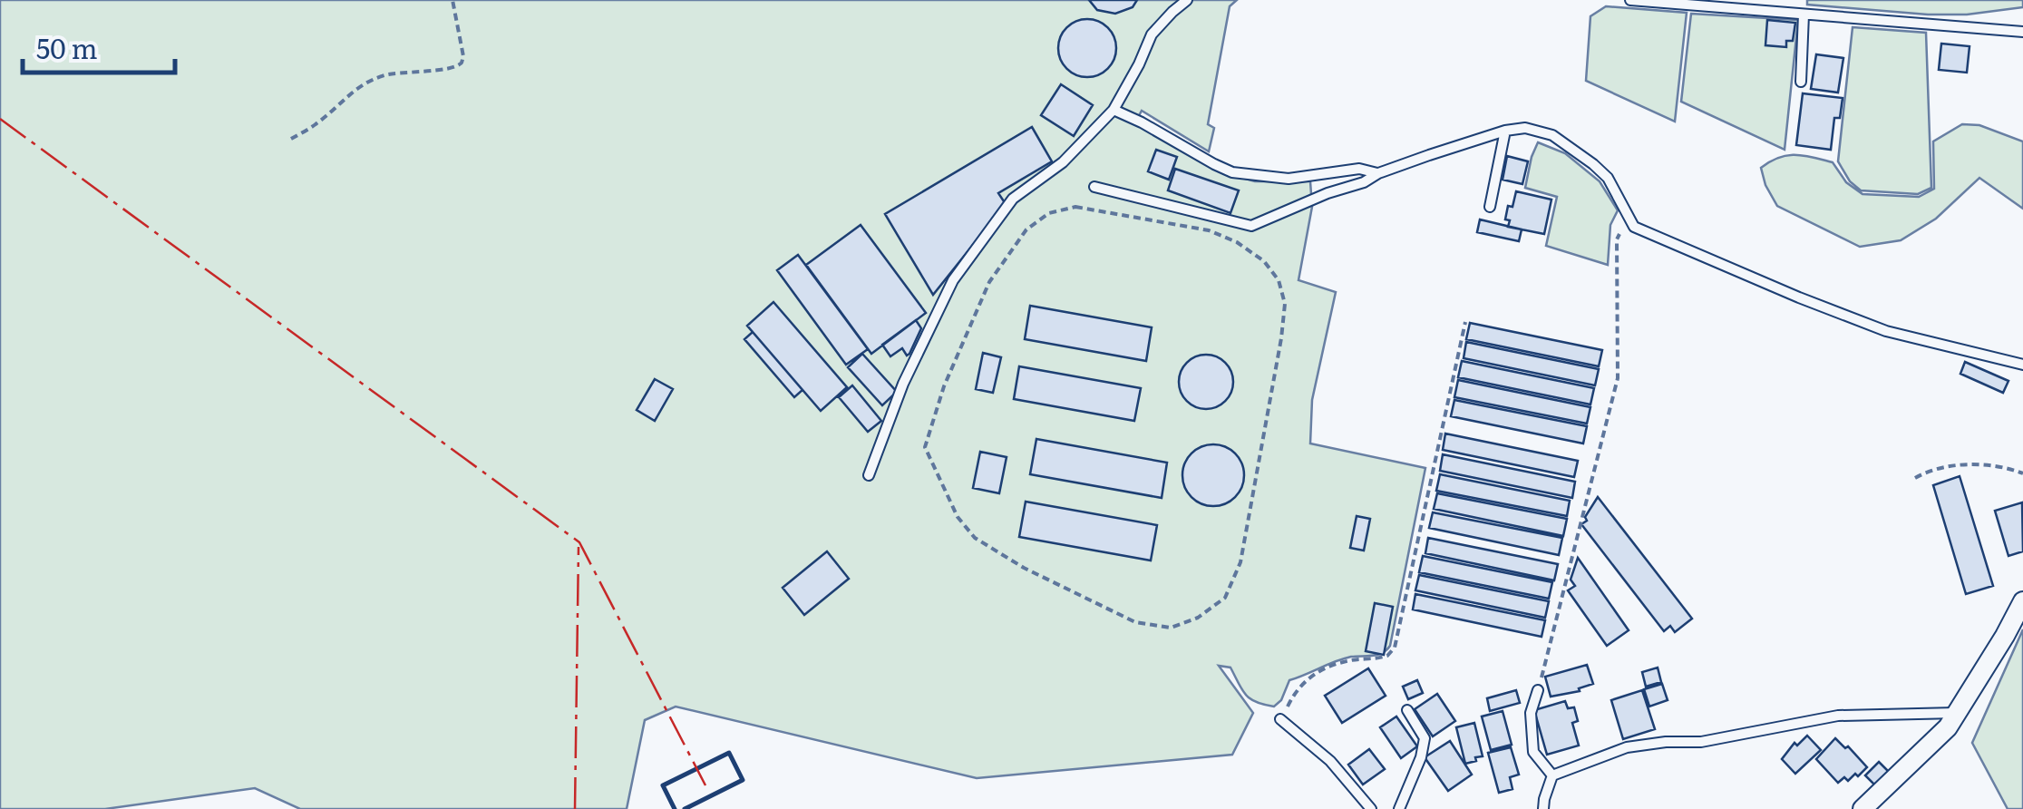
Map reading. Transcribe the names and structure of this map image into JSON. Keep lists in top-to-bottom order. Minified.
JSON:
{"scale_bar":"50 m"}
